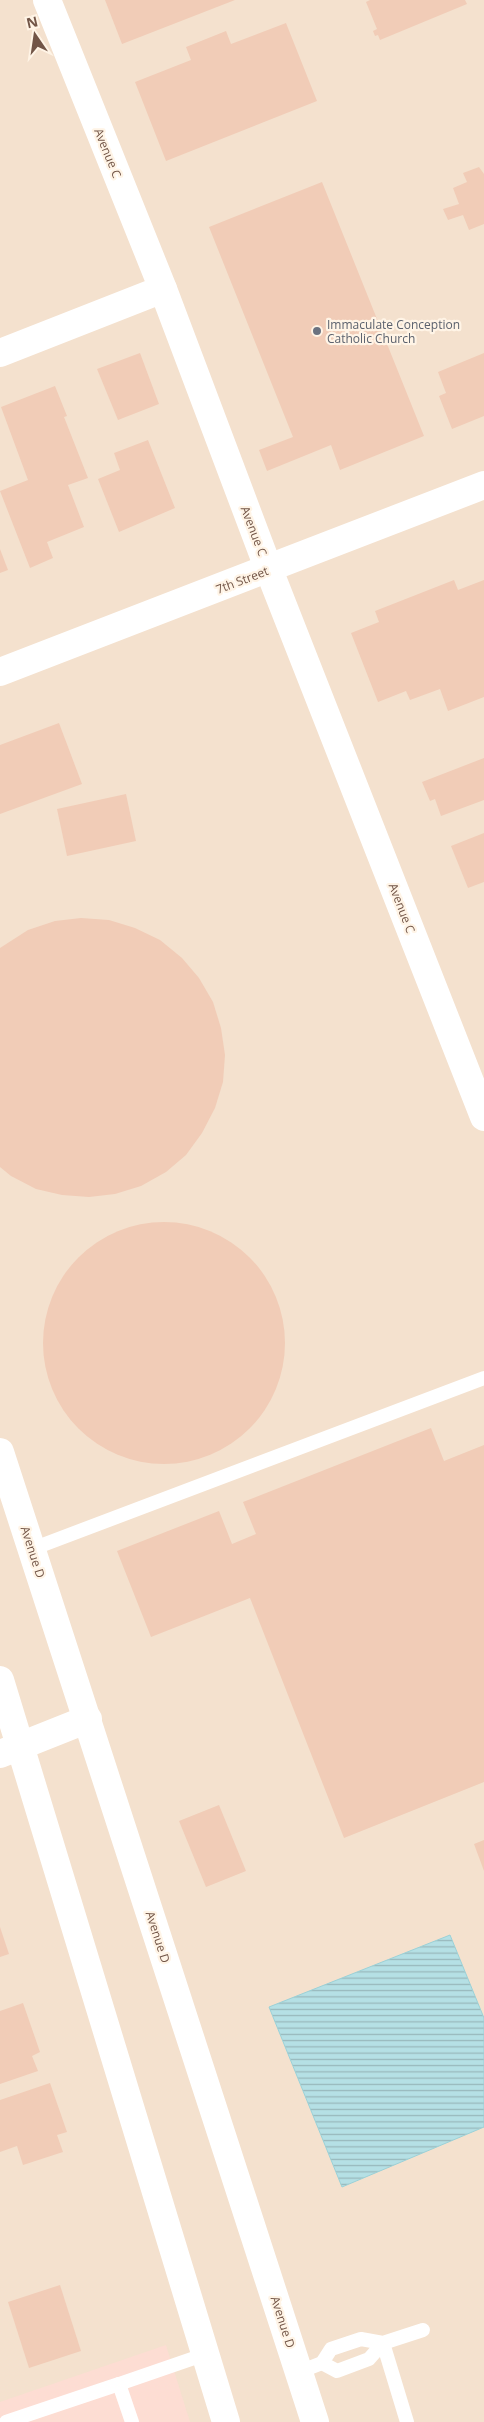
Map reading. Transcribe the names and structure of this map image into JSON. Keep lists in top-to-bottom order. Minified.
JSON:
{"streets":{"street":["Avenue C","7th Street","Avenue D"]},"crossings":[["Avenue C","7th Street"]],"places":["Immaculate Conception Catholic Church"],"north":"top"}
